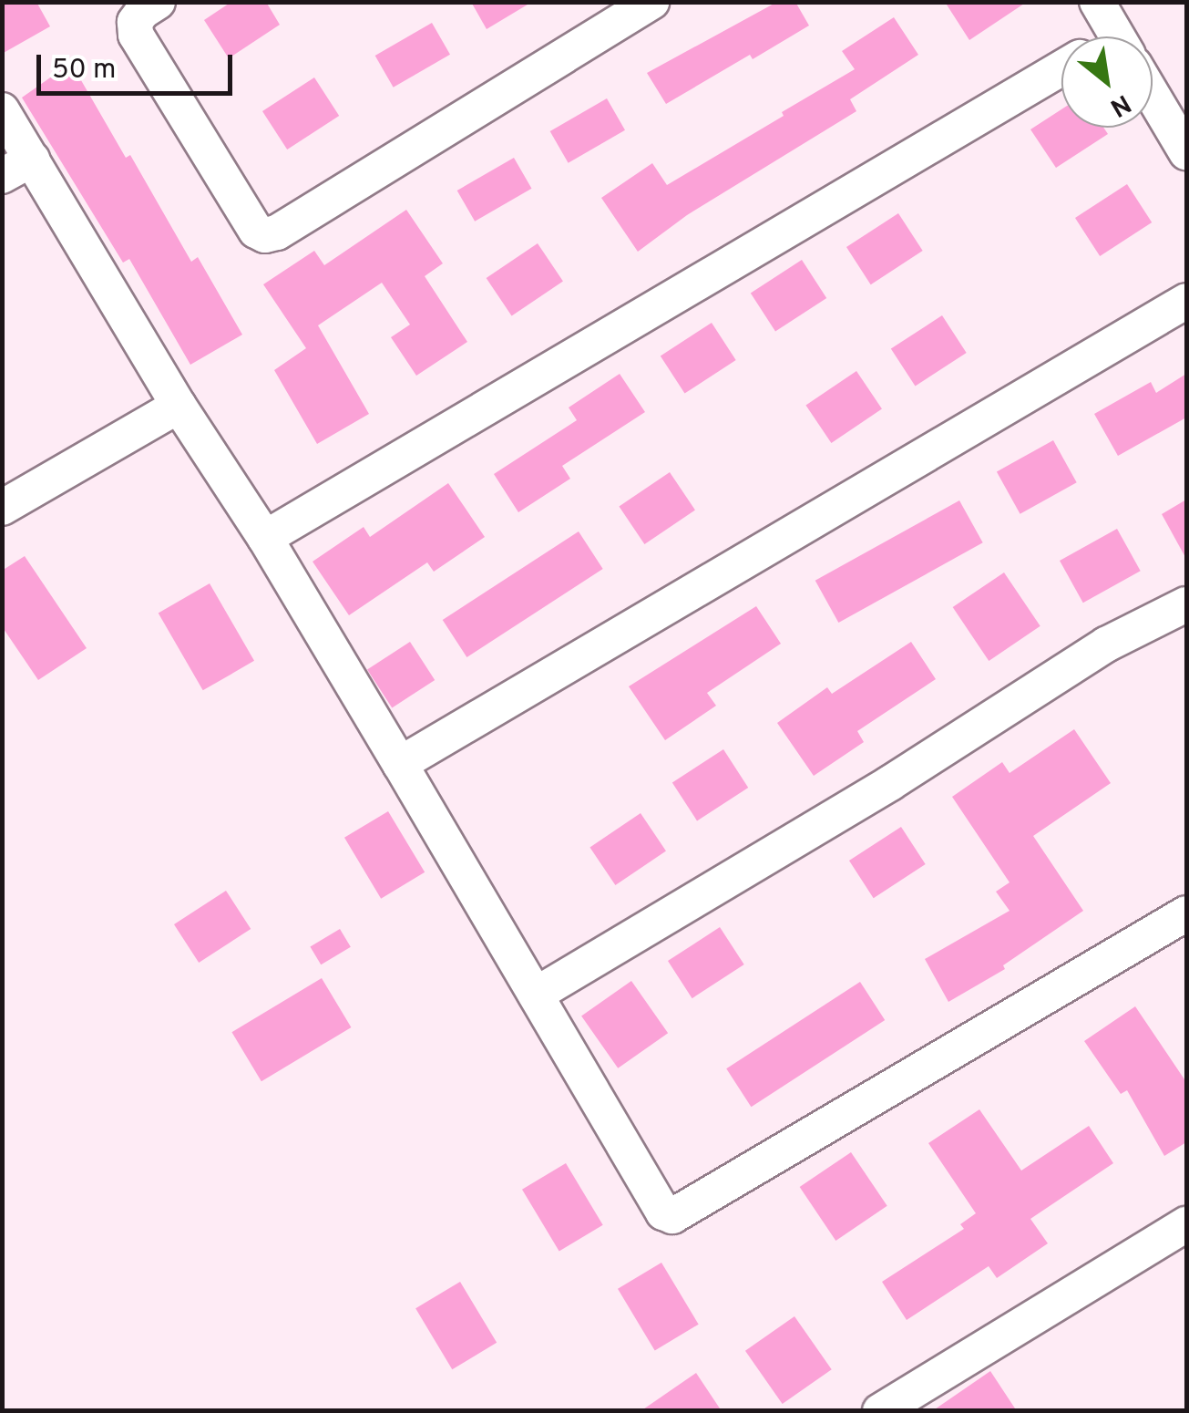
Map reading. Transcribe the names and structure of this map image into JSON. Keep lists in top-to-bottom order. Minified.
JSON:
{"scale_bar":"50 m","north":"bottom right"}
